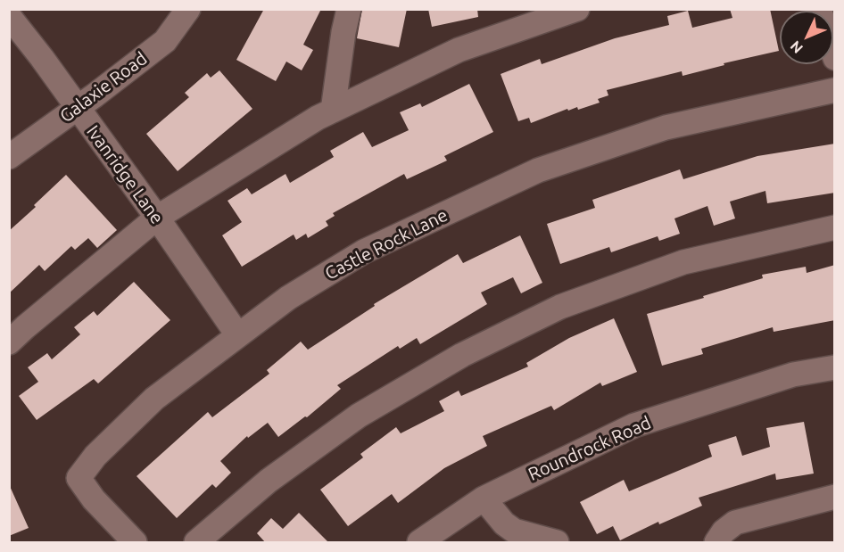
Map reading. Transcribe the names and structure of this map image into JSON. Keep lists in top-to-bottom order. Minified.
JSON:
{"streets":{"street":["Galaxie Road","Ivanridge Lane","Castle Rock Lane","Roundrock Road"]},"crossings":[["Galaxie Road","Ivanridge Lane"],["Ivanridge Lane","Castle Rock Lane"]],"north":"bottom left"}
